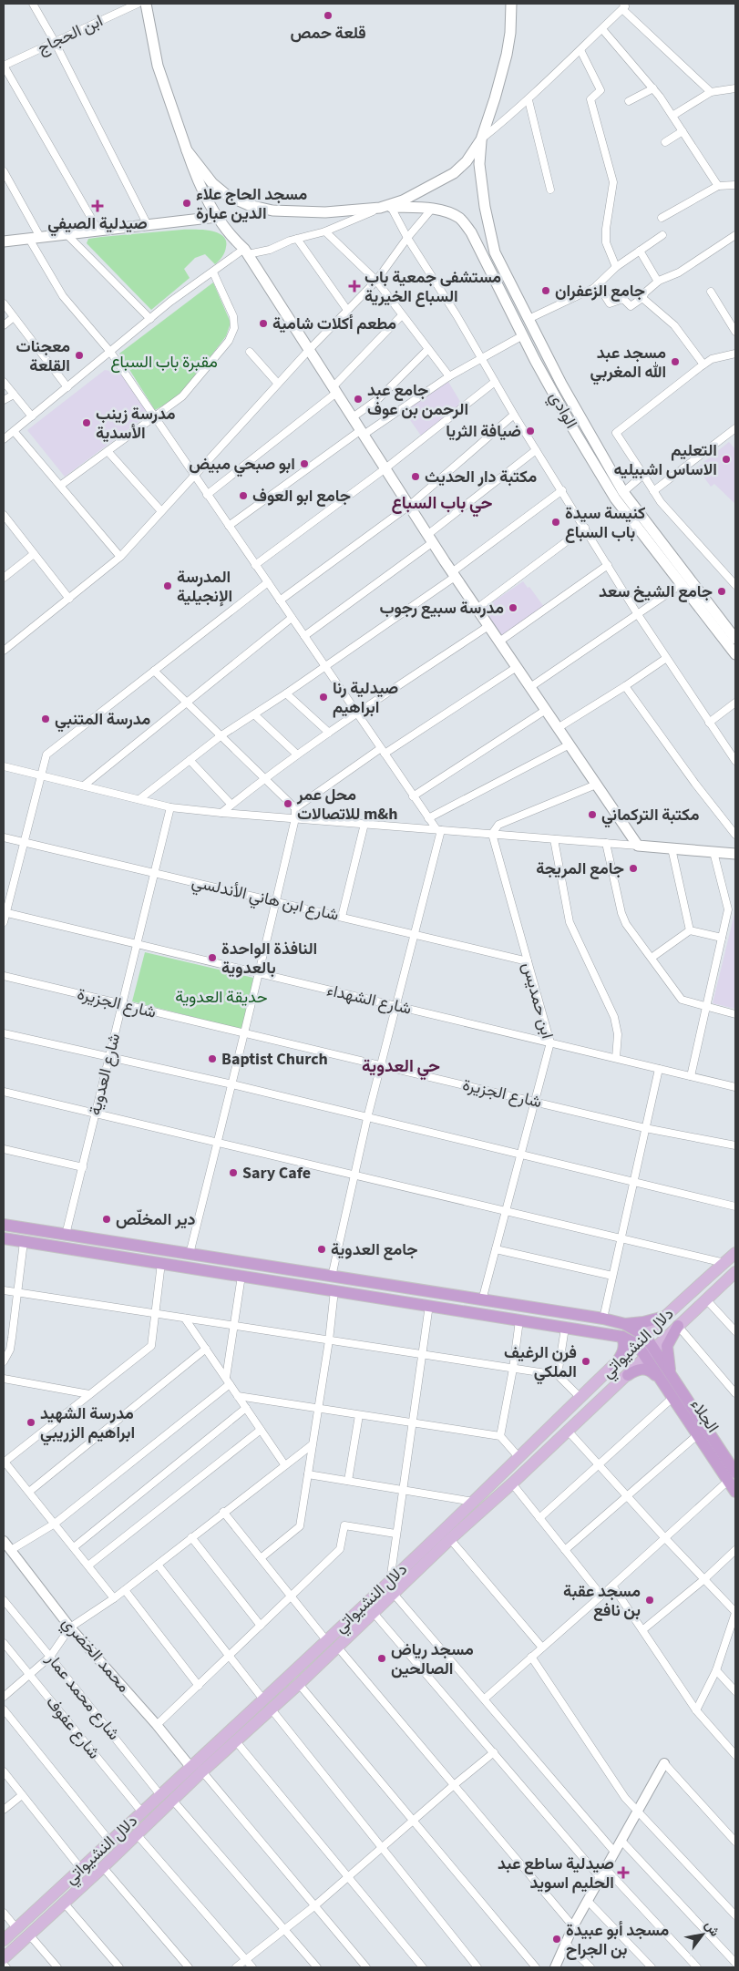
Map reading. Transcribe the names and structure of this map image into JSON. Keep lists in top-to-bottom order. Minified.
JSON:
{"streets":{"highway":["الجلاء"],"main road":["الوادي","دلال النشيواتي"],"street":["ابن الحجاج","شارع ابن هاني الأندلسي","شارع الشهداء","ابن حمديس","شارع الجزيرة","شارع العدوية","محمد الخضري","شارع محمد عمار","شارع عفوف"]},"crossings":[["شارع ابن هاني الأندلسي","ابن حمديس"],["شارع ابن هاني الأندلسي","شارع العدوية"],["شارع الشهداء","ابن حمديس"],["شارع الشهداء","شارع العدوية"],["ابن حمديس","شارع الجزيرة"],["شارع الجزيرة","شارع العدوية"],["دلال النشيواتي","الجلاء"],["دلال النشيواتي","محمد الخضري"],["دلال النشيواتي","شارع محمد عمار"],["دلال النشيواتي","شارع عفوف"]],"districts":["حي باب السباع","حي العدوية"],"parks":["مقبرة باب السباع","حديقة العدوية"],"places":{"other":["قلعة حمص","مسجد الحاج علاء الدين عبارة","جامع الزعفران","مطعم أكلات شامية","معجنات القلعة","مسجد عبد الله المغربي","جامع عبد الرحمن بن عوف","مدرسة زينب الأسدية","ضيافة الثريا","التعلیم الاساس اشبیلیه","ابو صبحي مبيض","مكتبة دار الحديث","جامع ابو العوف","كنيسة سيدة باب السباع","المدرسة الإنجيلية","جامع الشيخ سعد","مدرسة سبيع رجوب","صيدلية رنا ابراهيم","مدرسة المتنبي","محل عمر للاتصالات m&h","مكتبة التركماني","جامع المريجة","النافذة الواحدة بالعدوية","Baptist Church","Sary Cafe","دير المخلّص","جامع العدوية","فرن الرغيف الملكي","مدرسة الشهيد ابراهيم الزريبي","مسجد عقبة بن نافع","مسجد رياض الصالحين","مسجد أبو عبيدة بن الجراح"],"health":["صيدلية الصيفي","مستشفى جمعية باب السباع الخيرية","صيدلية ساطع عبد الحليم اسويد"]},"north":"top right"}
